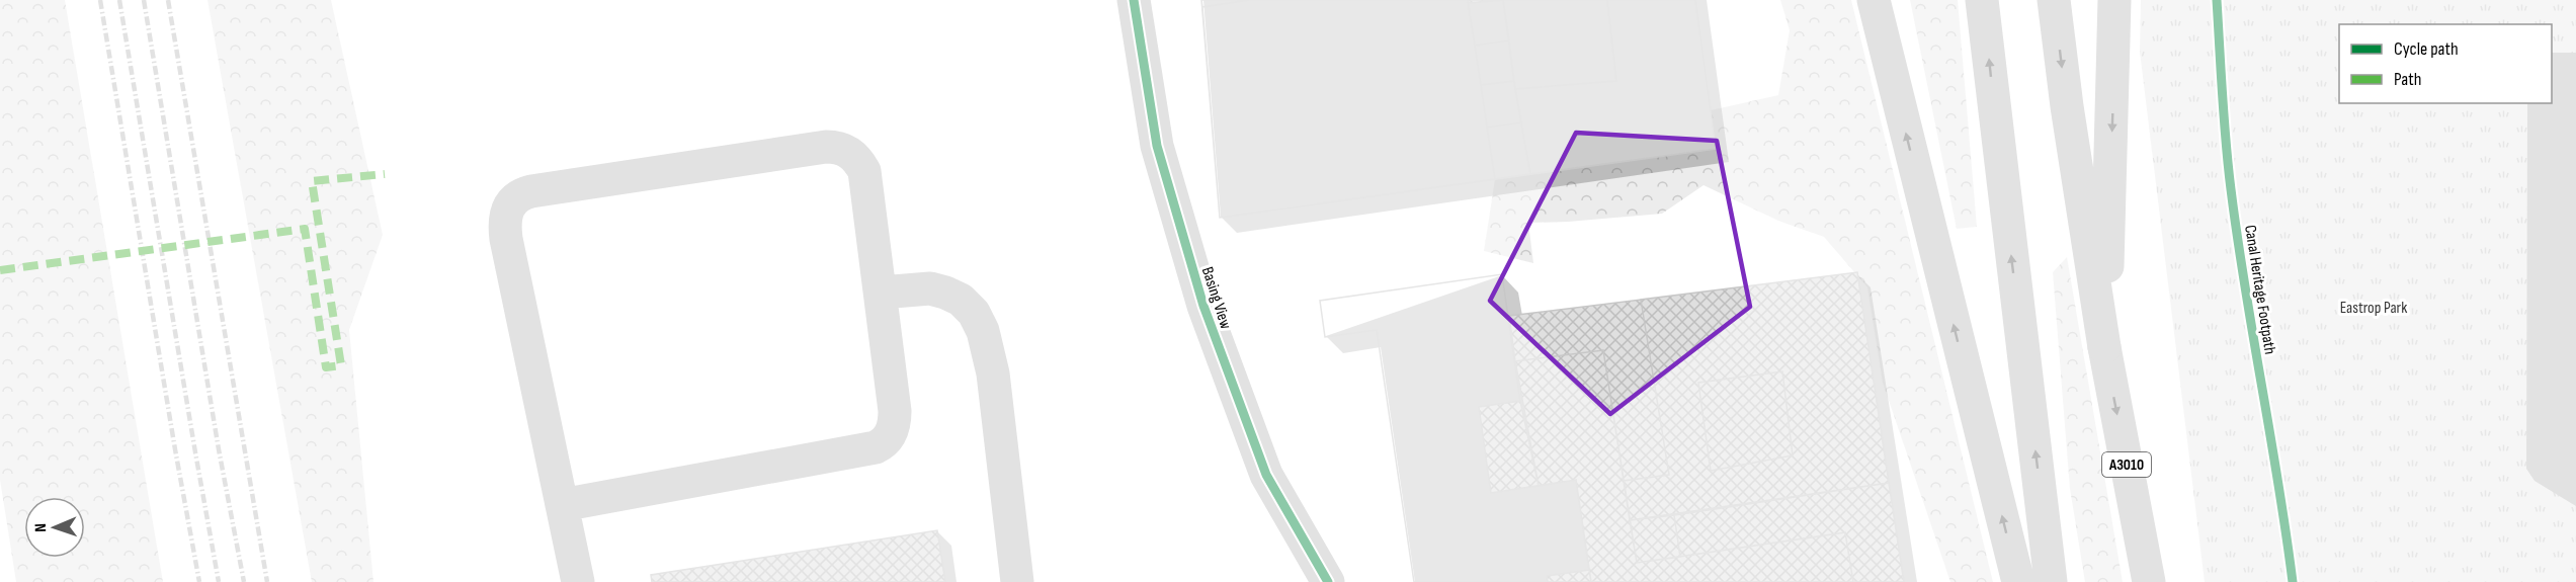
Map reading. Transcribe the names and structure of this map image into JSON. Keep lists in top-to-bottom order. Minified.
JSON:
{"streets":{"main road":["Basing View","A3010"],"cycle path":["Canal Heritage Footpath"]},"parks":["Eastrop Park"],"legend":["Cycle path","Path"],"north":"left"}
